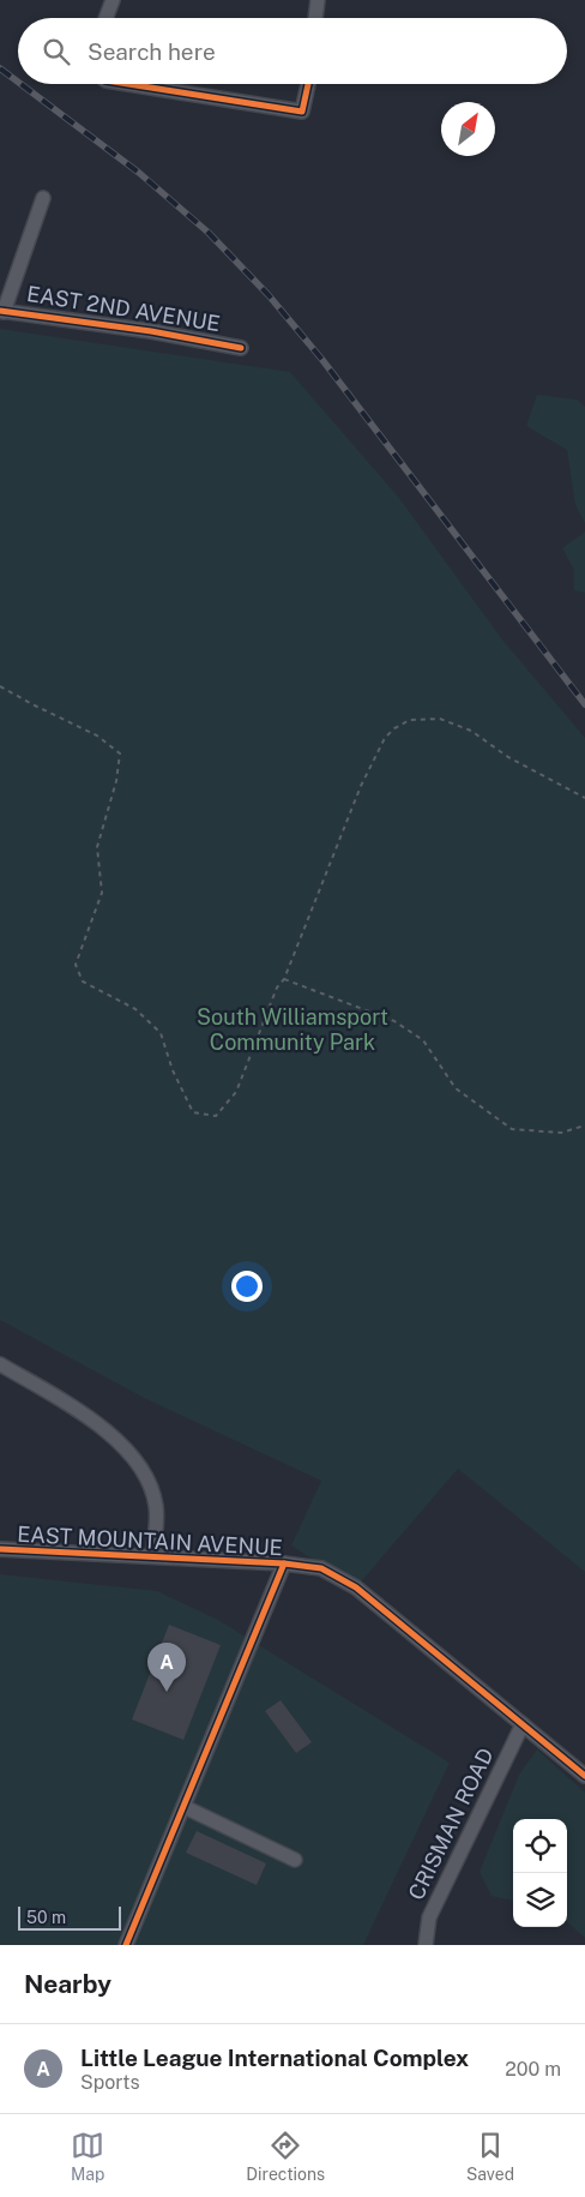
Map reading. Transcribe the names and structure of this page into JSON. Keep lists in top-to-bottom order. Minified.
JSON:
{"streets":{"street":["EAST 2ND AVENUE","EAST MOUNTAIN AVENUE","CRISMAN ROAD"]},"crossings":[["EAST MOUNTAIN AVENUE","CRISMAN ROAD"]],"parks":["South Williamsport Community Park"],"scale_bar":"50 m","north":"top right","page":{"search":"Search here","pins":"A","scale":"50 m","heading":"Nearby","list":[{"mark":"A","name":"Little League International Complex","note":"Sports","value":"200 m"}],"nav":["Map","Directions","Saved"]}}
